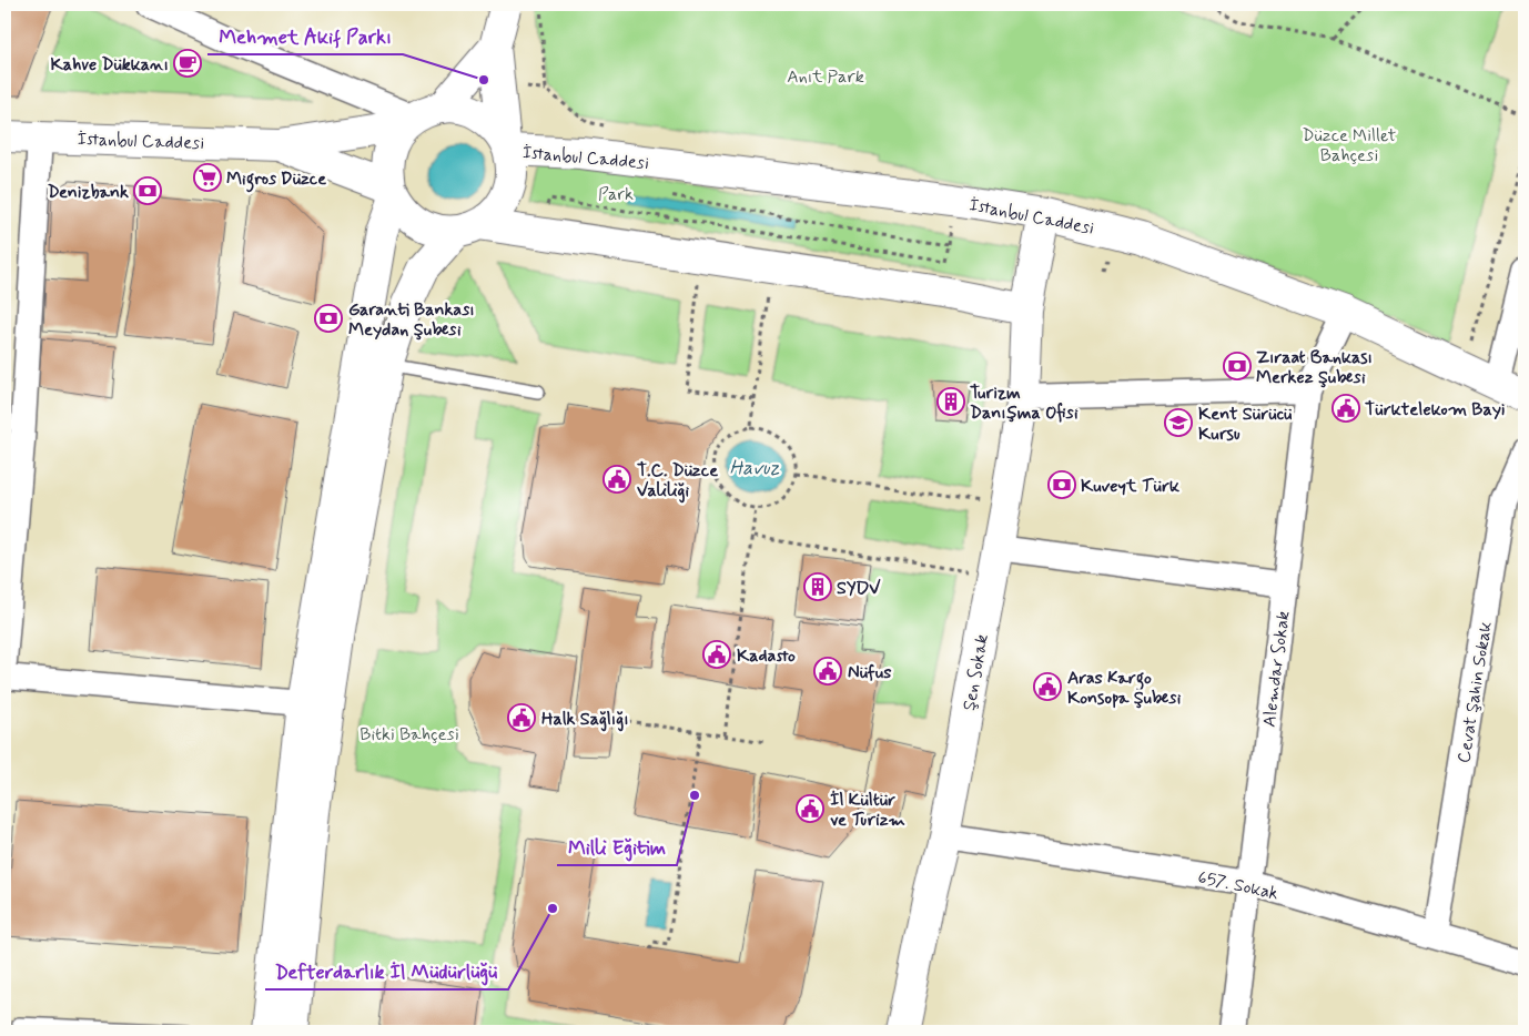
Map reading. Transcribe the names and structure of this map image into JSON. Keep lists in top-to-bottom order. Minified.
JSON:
{"streets":{"main road":["İstanbul Caddesi","Şen Sokak"],"street":["Alemdar Sokak","Cevat Şahin Sokak","657. Sokak"]},"crossings":[["İstanbul Caddesi","Alemdar Sokak"],["İstanbul Caddesi","Şen Sokak"],["Alemdar Sokak","657. Sokak"],["Şen Sokak","657. Sokak"],["Cevat Şahin Sokak","657. Sokak"]],"water":["Havuz"],"parks":["Anıt Park","Düzce Millet Bahçesi","Park","Bitki Bahçesi"],"places":{"cafe":["Kahve Dükkanı"],"other":["Mehmet Akif Parkı","Milli Eğitim","Defterdarlık İl Müdürlüğü"],"supermarket":["Migros Düzce"],"bank":["Denizbank","Garanti Bankası Meydan Şubesi","Zıraat Bankası Merkez Şubesi","Kuveyt Türk"],"building":["Turizm Danışma Ofisi","SYDV"],"public building":["Türktelekom Bayi","T.C. Düzce Valiliği","Kadasto","Nüfus","Aras Kargo Konsopa Şubesi","Halk Sağlığı","İl Kültür ve Turizm"],"school or university":["Kent Sürücü Kursu"]}}
